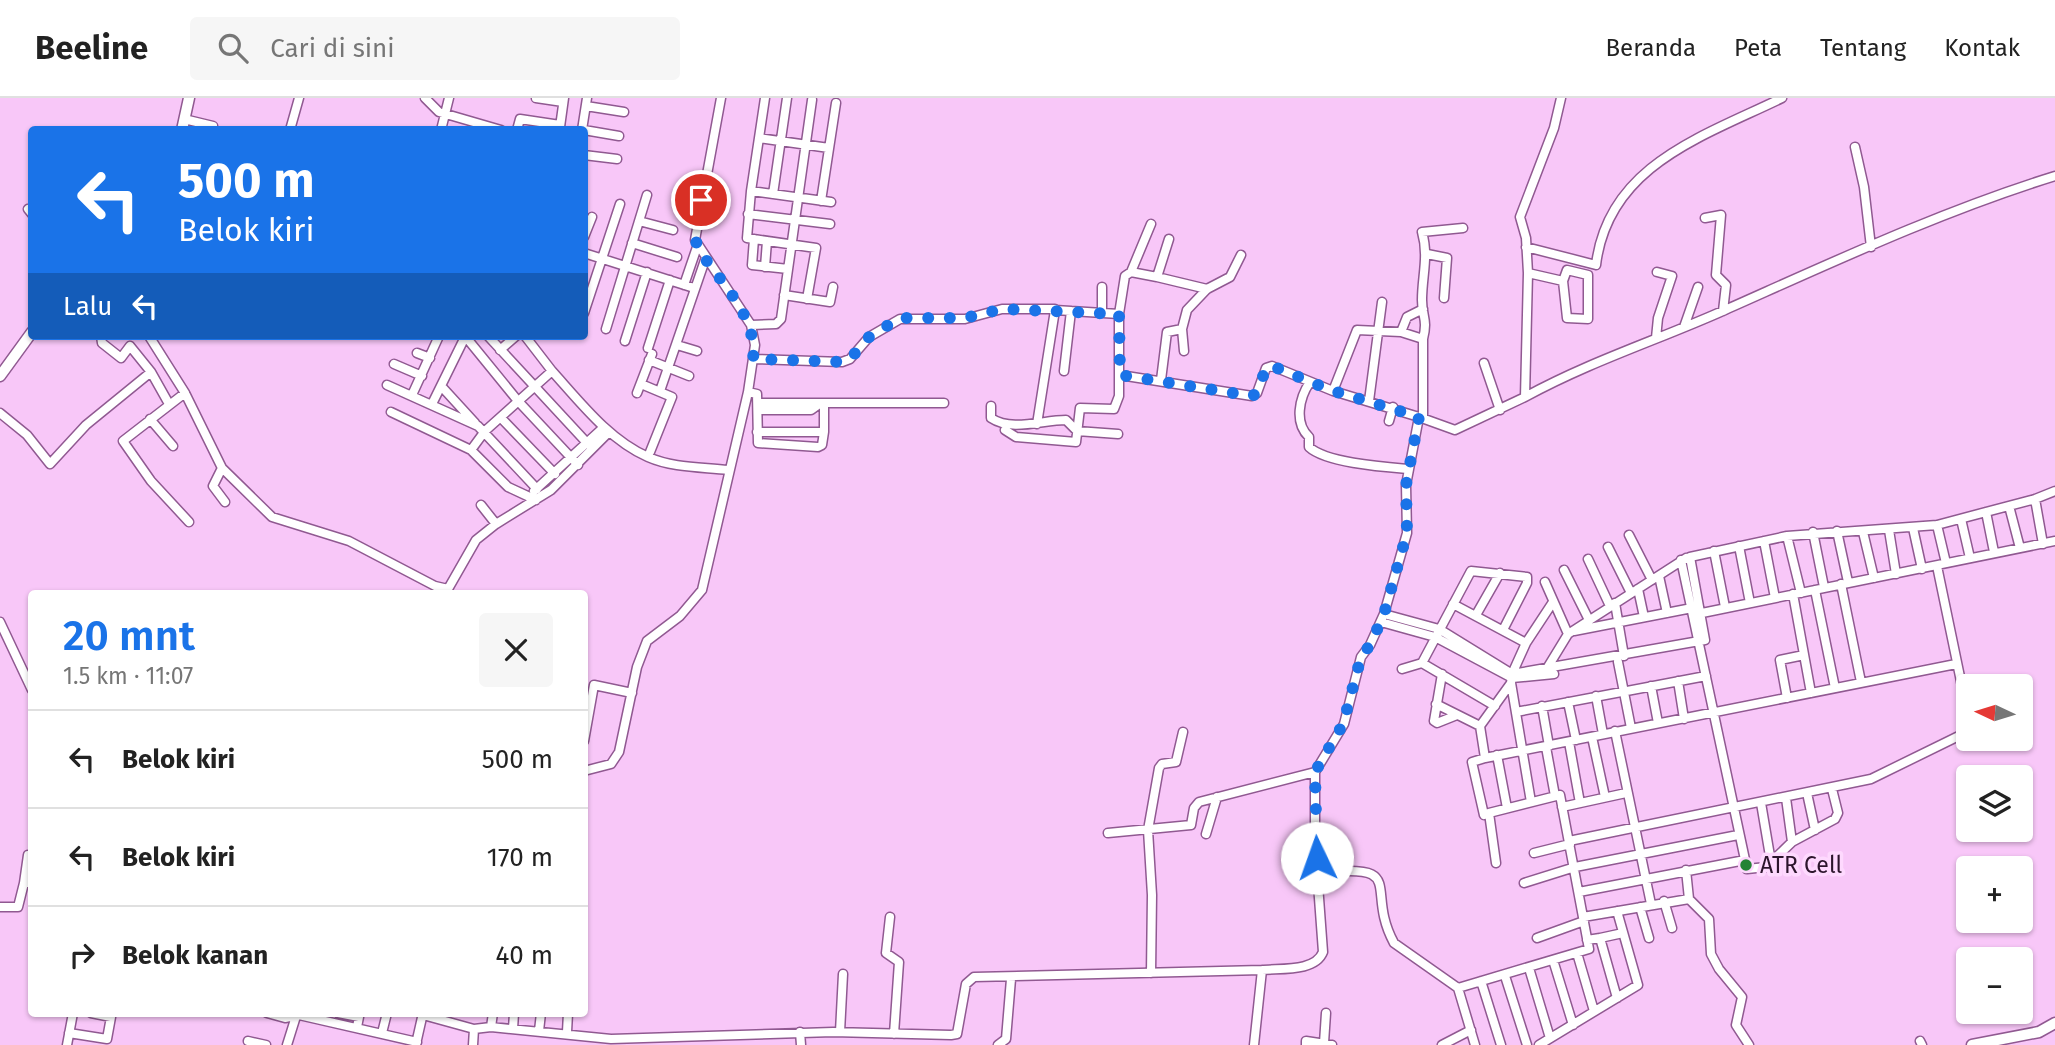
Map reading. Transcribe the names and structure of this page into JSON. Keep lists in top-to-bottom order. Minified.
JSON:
{"places":["ATR Cell"],"north":"left","page":{"header":"Beeline","search":"Cari di sini","nav":["Beranda","Peta","Tentang","Kontak"],"turn":["500 m","Belok kiri"],"then":"Lalu","heading":["20 mnt","1.5 km · 11:07"],"map_buttons":["+","−"],"list":[{"name":"Belok kiri","value":"500 m"},{"name":"Belok kiri","value":"170 m"},{"name":"Belok kanan","value":"40 m"}]}}
